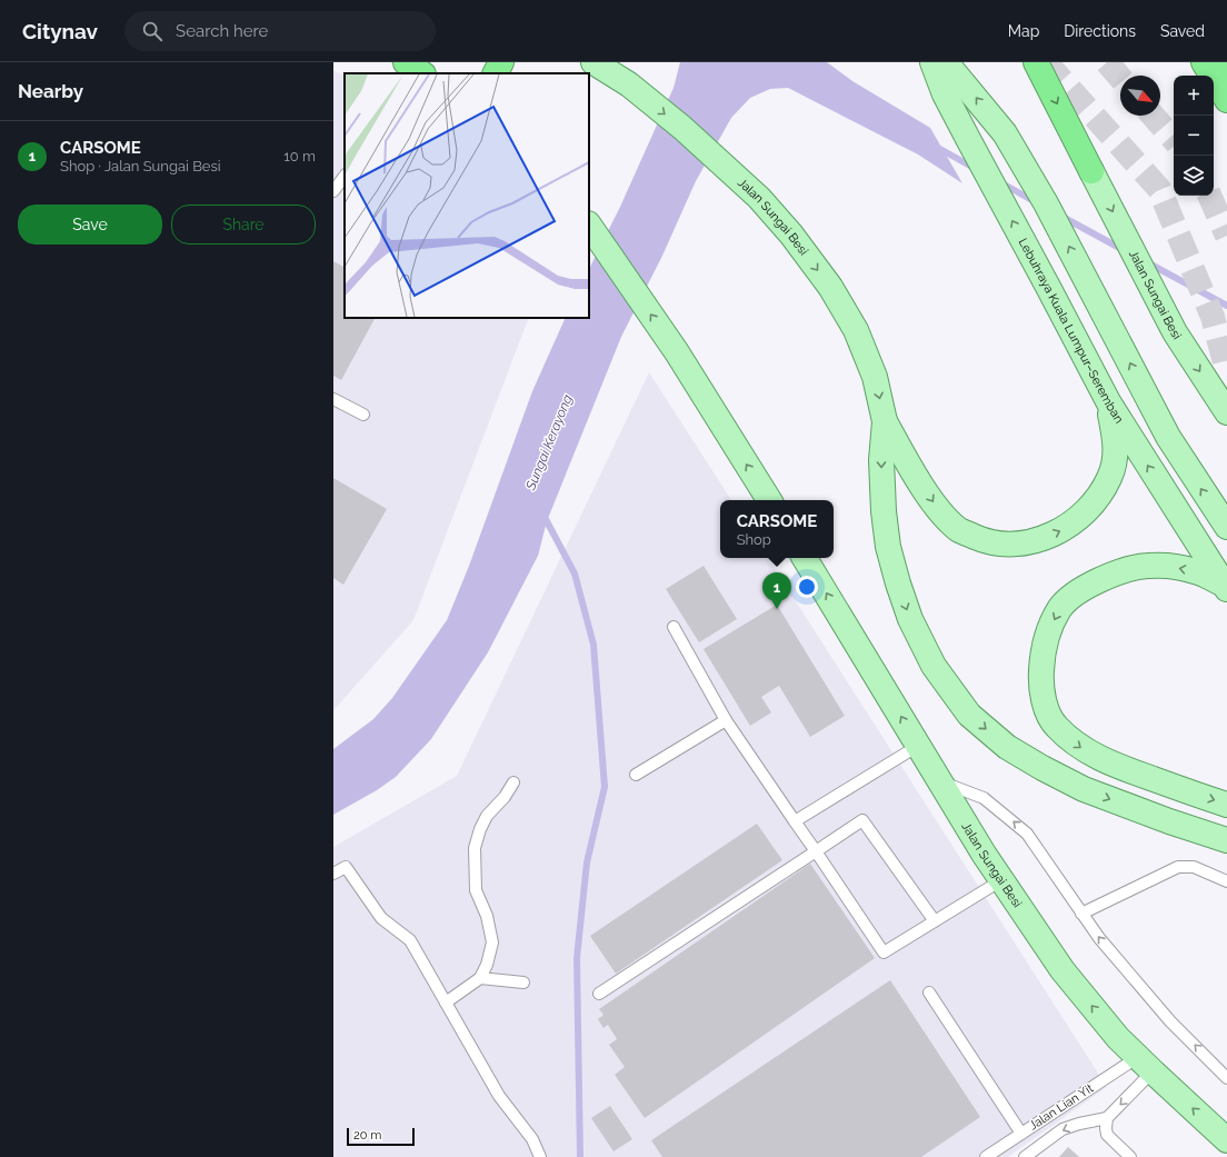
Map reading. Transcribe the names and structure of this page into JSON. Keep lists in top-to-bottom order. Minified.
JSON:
{"streets":{"main road":["Jalan Sungai Besi","Lebuhraya Kuala Lumpur–Seremban"],"lane":["Jalan Lian Yit"]},"crossings":[["Jalan Sungai Besi","Jalan Lian Yit"]],"water":["Sungai Kerayong"],"scale_bar":"20 m","north":"bottom right","page":{"header":"Citynav","search":"Search here","nav":["Map","Directions","Saved"],"heading":"Nearby","map_buttons":["+","−"],"list":[{"mark":"1","name":"CARSOME","note":"Shop · Jalan Sungai Besi","value":"10 m"}],"buttons":["Save","Share"],"popup":["CARSOME","Shop"],"pins":"1","scale":"20 m"}}
